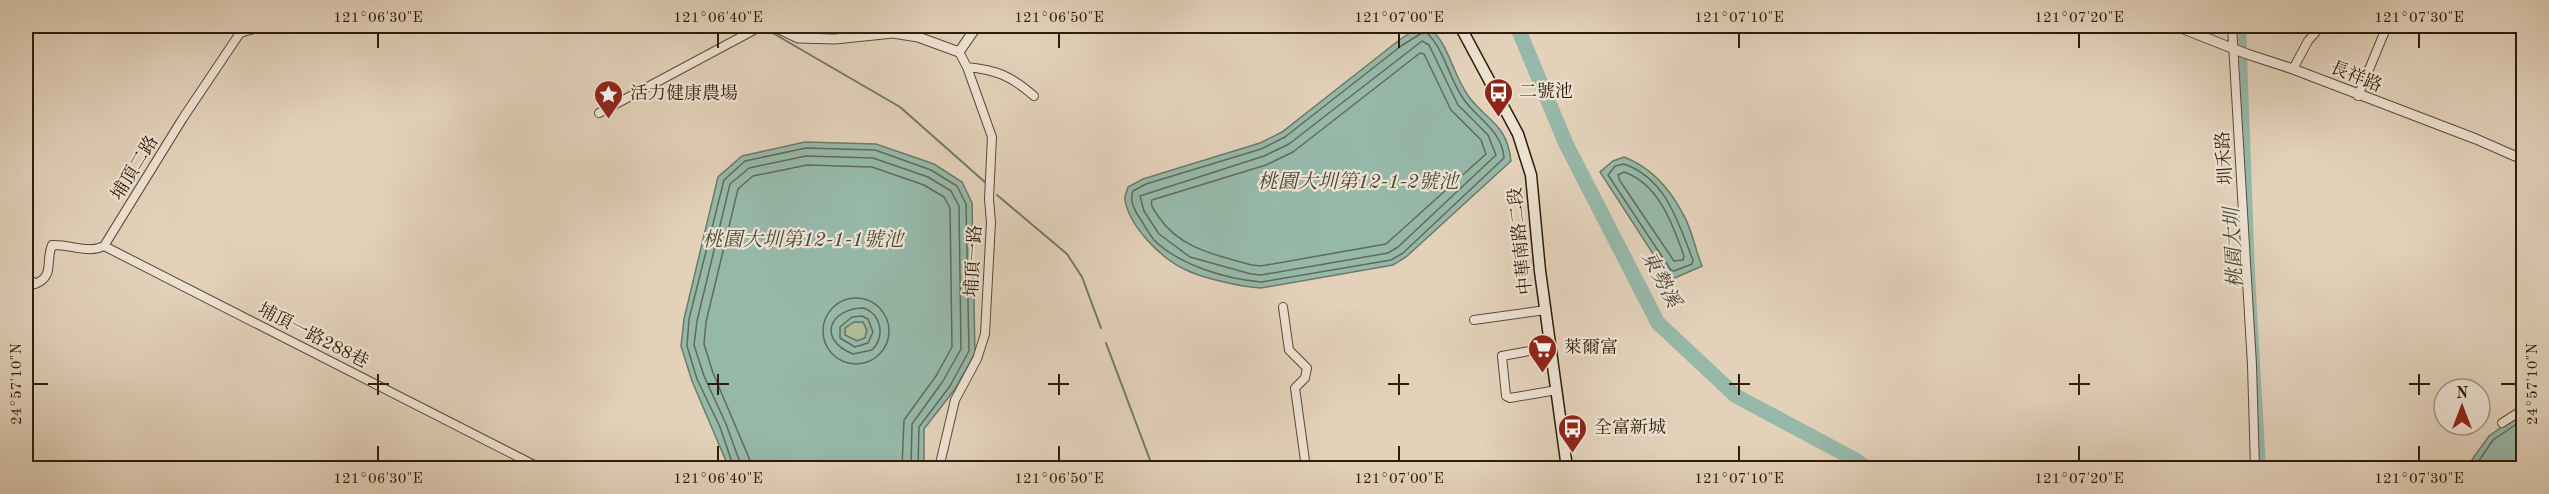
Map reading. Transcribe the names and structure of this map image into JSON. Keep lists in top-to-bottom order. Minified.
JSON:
{"streets":{"main road":["中華南路二段"],"street":["長祥路","圳禾路","埔頂二路","埔頂一路","埔頂一路288巷"]},"crossings":[["長祥路","圳禾路"],["埔頂二路","埔頂一路288巷"]],"water":["桃園大圳第12-1-2號池","桃園大圳第12-1-1號池","桃園大圳","東勢溪"],"places":{"bus stop":["二號池","全富新城"],"place":["活力健康農場"],"supermarket":["萊爾富"]},"north":"top","coordinates":["121°06'30\"E","121°06'40\"E","121°06'50\"E","121°07'00\"E","121°07'10\"E","121°07'20\"E","121°07'30\"E","24°57'10\"N"]}
